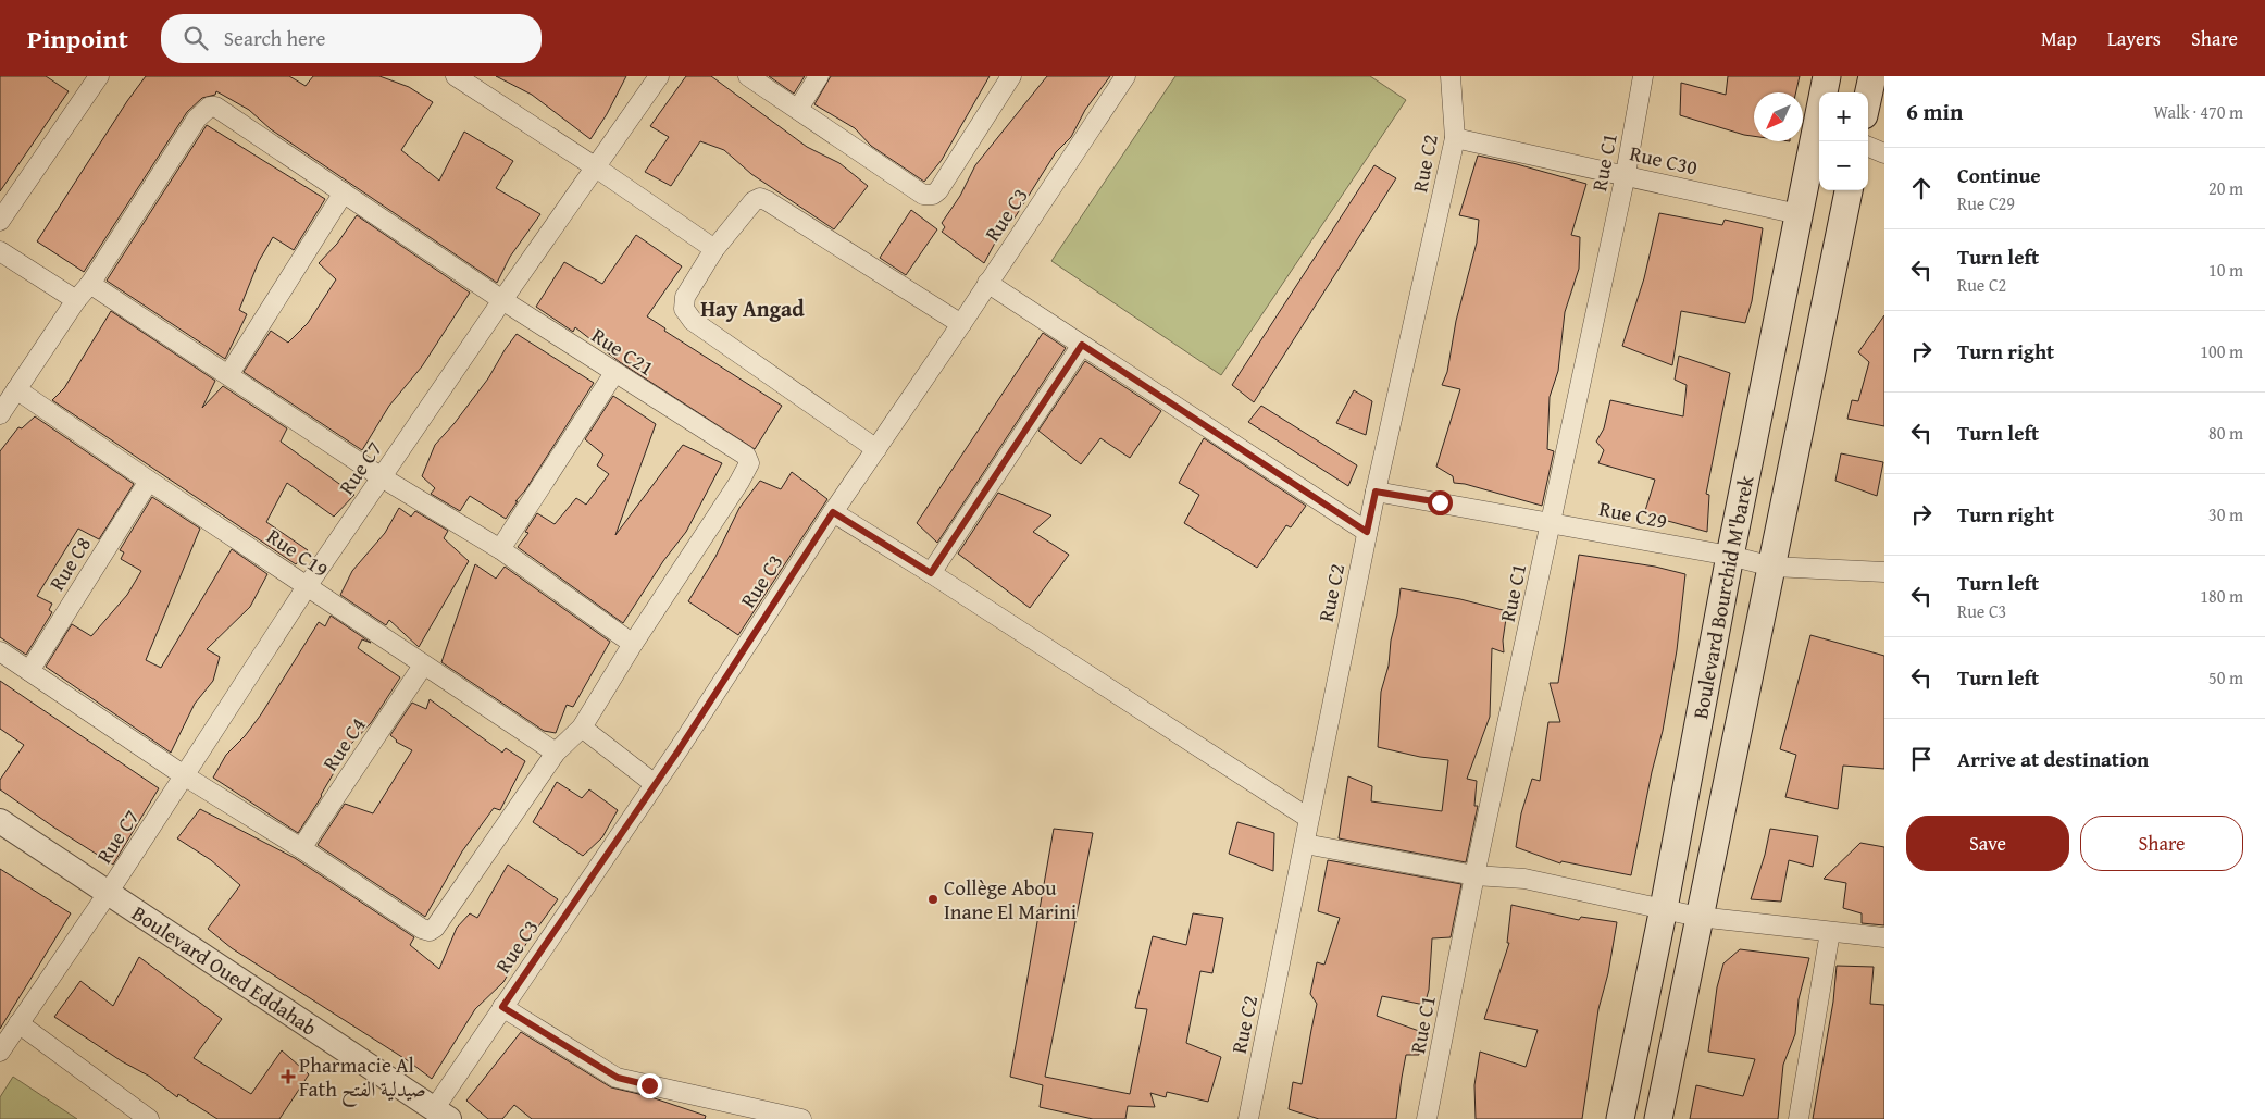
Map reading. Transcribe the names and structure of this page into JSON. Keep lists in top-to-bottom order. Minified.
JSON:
{"streets":{"main road":["Boulevard Bourchid M'barek"],"street":["Rue C30","Rue C1","Rue C2","Rue C3","Rue C21","Rue C7","Rue C29","Rue C19","Rue C8","Rue C4","Boulevard Oued Eddahab"]},"crossings":[["Rue C30","Rue C1"],["Rue C30","Rue C2"],["Rue C30","Boulevard Bourchid M'barek"],["Rue C1","Rue C29"],["Rue C2","Rue C29"],["Rue C3","Boulevard Oued Eddahab"],["Rue C21","Rue C7"],["Rue C21","Rue C19"],["Rue C21","Rue C4"],["Rue C7","Rue C19"],["Rue C7","Boulevard Oued Eddahab"],["Rue C29","Boulevard Bourchid M'barek"],["Rue C19","Rue C8"],["Rue C19","Rue C4"]],"districts":["Hay Angad"],"places":{"other":["Collège Abou Inane El Marini"],"health":["Pharmacie Al Fath صيدلية الفتح"]},"north":"bottom left","page":{"header":"Pinpoint","search":"Search here","nav":["Map","Layers","Share"],"heading":["6 min","Walk · 470 m"],"map_buttons":["+","−"],"list":[["Continue","Rue C29","20 m"],["Turn left","Rue C2","10 m"],["Turn right","100 m"],["Turn left","80 m"],["Turn right","30 m"],["Turn left","Rue C3","180 m"],["Turn left","50 m"],"Arrive at destination"],"buttons":["Save","Share"]}}
